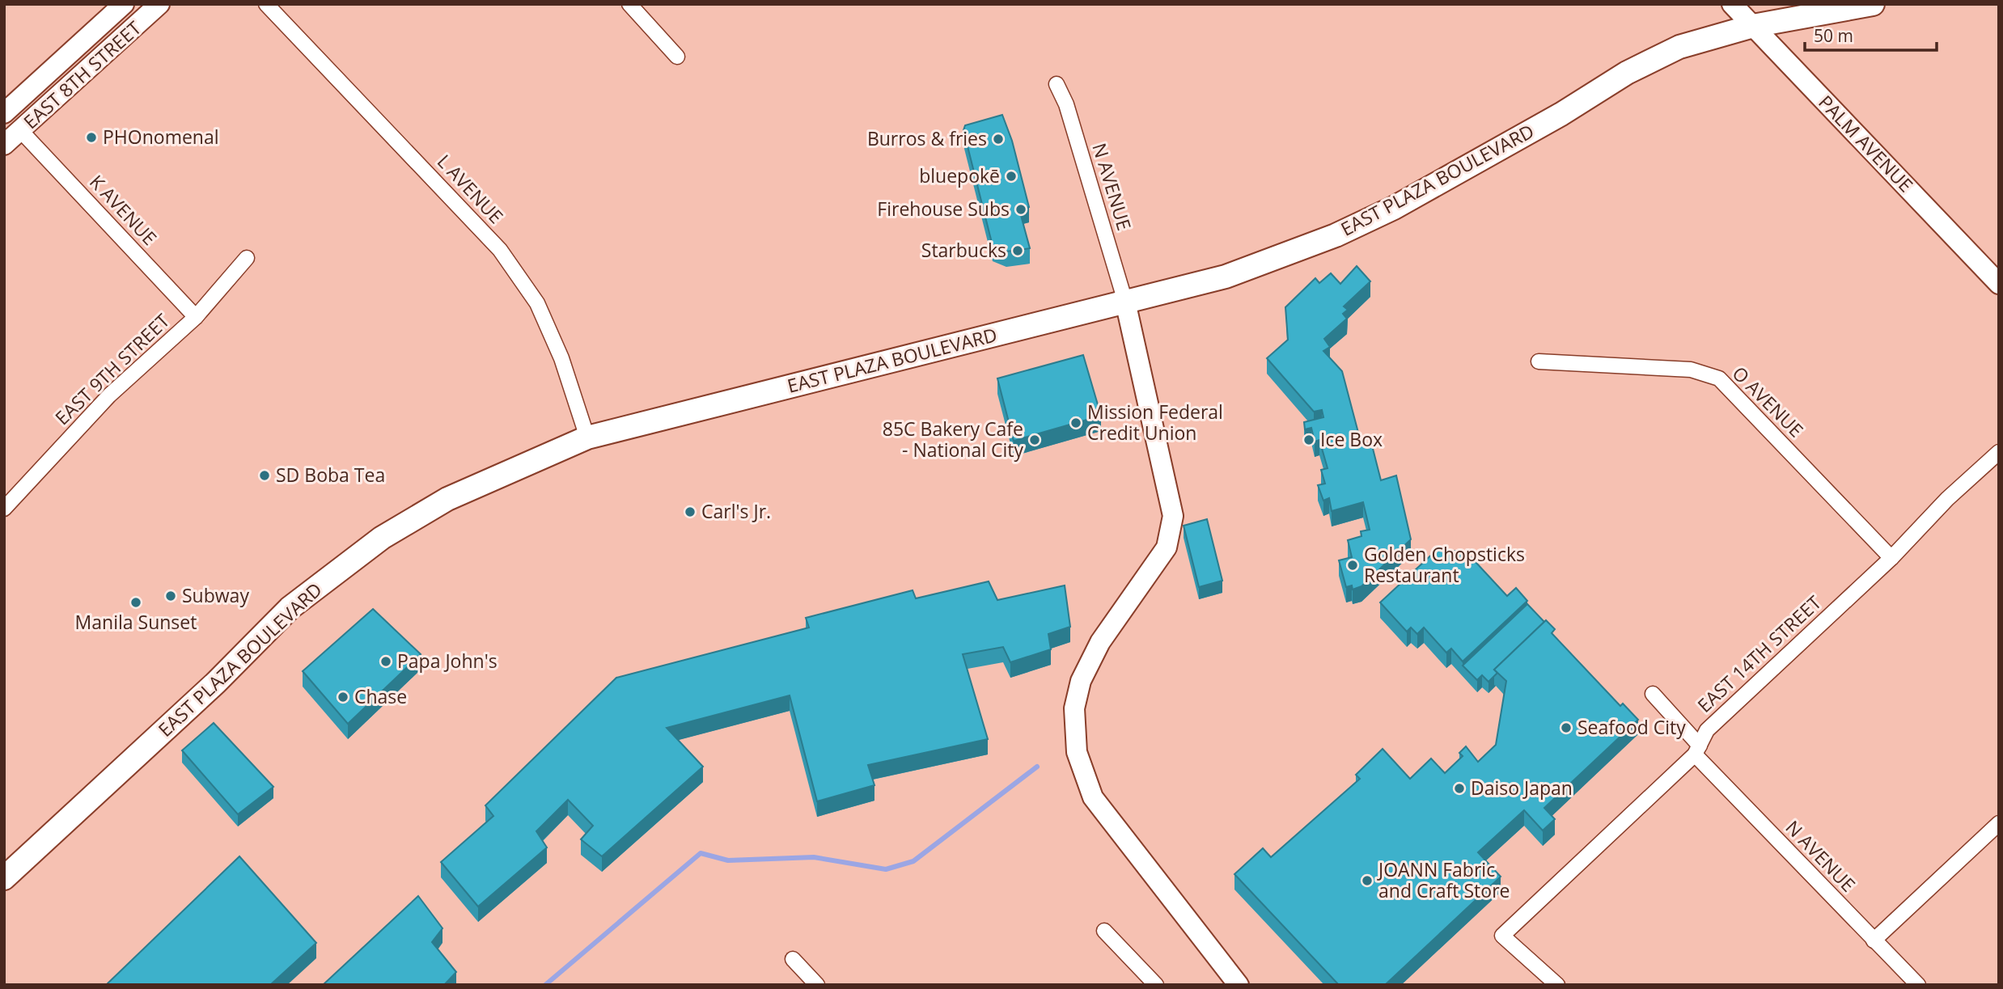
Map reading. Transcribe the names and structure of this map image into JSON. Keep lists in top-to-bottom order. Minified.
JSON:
{"streets":{"main road":["EAST PLAZA BOULEVARD"],"street":["EAST 8TH STREET","PALM AVENUE","N AVENUE","L AVENUE","K AVENUE","EAST 9TH STREET","O AVENUE","EAST 14TH STREET"]},"crossings":[["EAST 8TH STREET","K AVENUE"],["PALM AVENUE","EAST PLAZA BOULEVARD"],["EAST PLAZA BOULEVARD","N AVENUE"],["EAST PLAZA BOULEVARD","L AVENUE"],["N AVENUE","EAST 14TH STREET"],["K AVENUE","EAST 9TH STREET"],["O AVENUE","EAST 14TH STREET"]],"places":["PHOnomenal","Burros & fries","bluepokē","Firehouse Subs","Starbucks","Mission Federal Credit Union","85C Bakery Cafe - National City","Ice Box","SD Boba Tea","Carl's Jr.","Golden Chopsticks Restaurant","Subway","Manila Sunset","Papa John's","Chase","Seafood City","Daiso Japan","JOANN Fabric and Craft Store"],"scale_bar":"50 m"}
